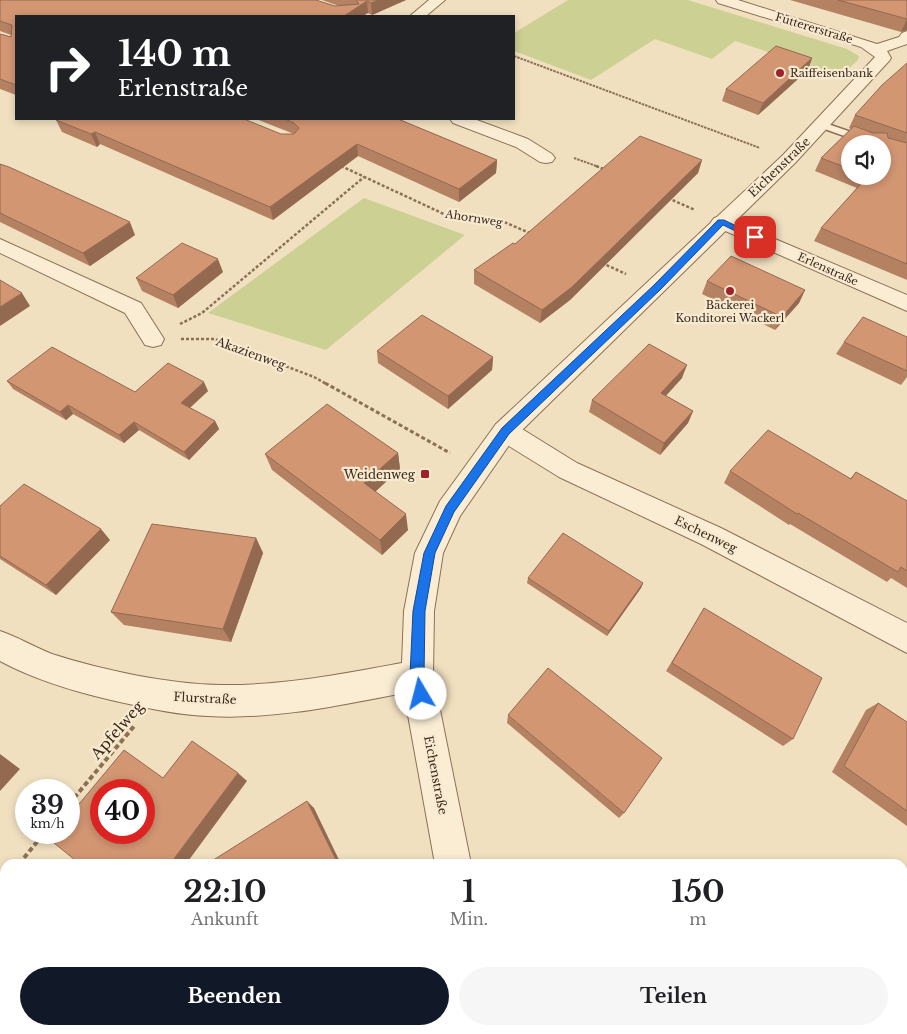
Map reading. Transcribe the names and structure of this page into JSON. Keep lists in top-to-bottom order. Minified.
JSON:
{"streets":{"street":["Füttererstraße","Eichenstraße","Erlenstraße","Eschenweg","Flurstraße"],"path":["Ahornweg","Akazienweg","Apfelweg"]},"crossings":[["Füttererstraße","Eichenstraße"],["Eichenstraße","Erlenstraße"],["Eichenstraße","Akazienweg"],["Eichenstraße","Eschenweg"],["Eichenstraße","Flurstraße"],["Flurstraße","Apfelweg"]],"places":{"other":["Raiffeisenbank","Bäckerei Konditorei Wackerl"],"transit":["Weidenweg"]},"page":{"turn":["140 m","Erlenstraße"],"speed":"39 km/h","limit":"40","eta":["22:10","Ankunft","1","Min.","150","m"],"buttons":["Beenden","Teilen"]}}
